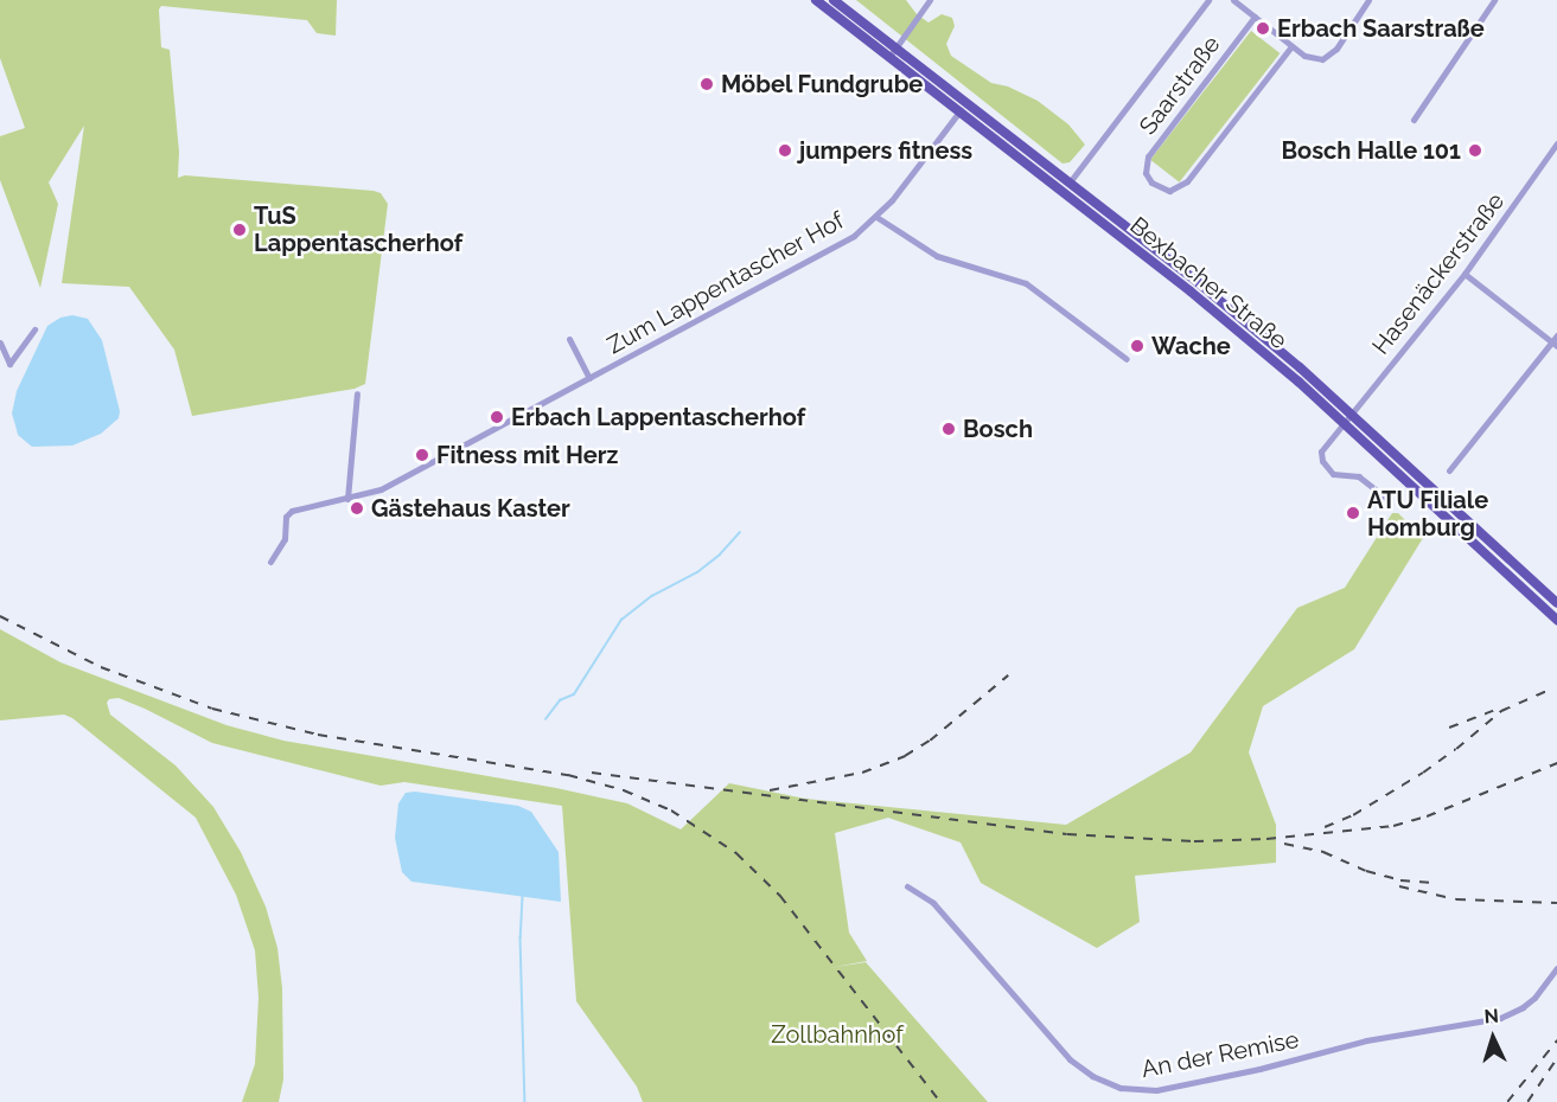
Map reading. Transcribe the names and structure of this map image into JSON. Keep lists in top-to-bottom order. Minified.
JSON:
{"streets":{"main road":["Bexbacher Straße"],"street":["Saarstraße","Hasenäckerstraße","Zum Lappentascher Hof","An der Remise"]},"crossings":[["Hasenäckerstraße","Bexbacher Straße"],["Zum Lappentascher Hof","Bexbacher Straße"]],"parks":["Zollbahnhof"],"places":["Erbach Saarstraße","Möbel Fundgrube","jumpers fitness","Bosch Halle 101","TuS Lappentascherhof","Wache","Erbach Lappentascherhof","Bosch","Fitness mit Herz","Gästehaus Kaster","ATU Filiale Homburg"],"north":"top"}
